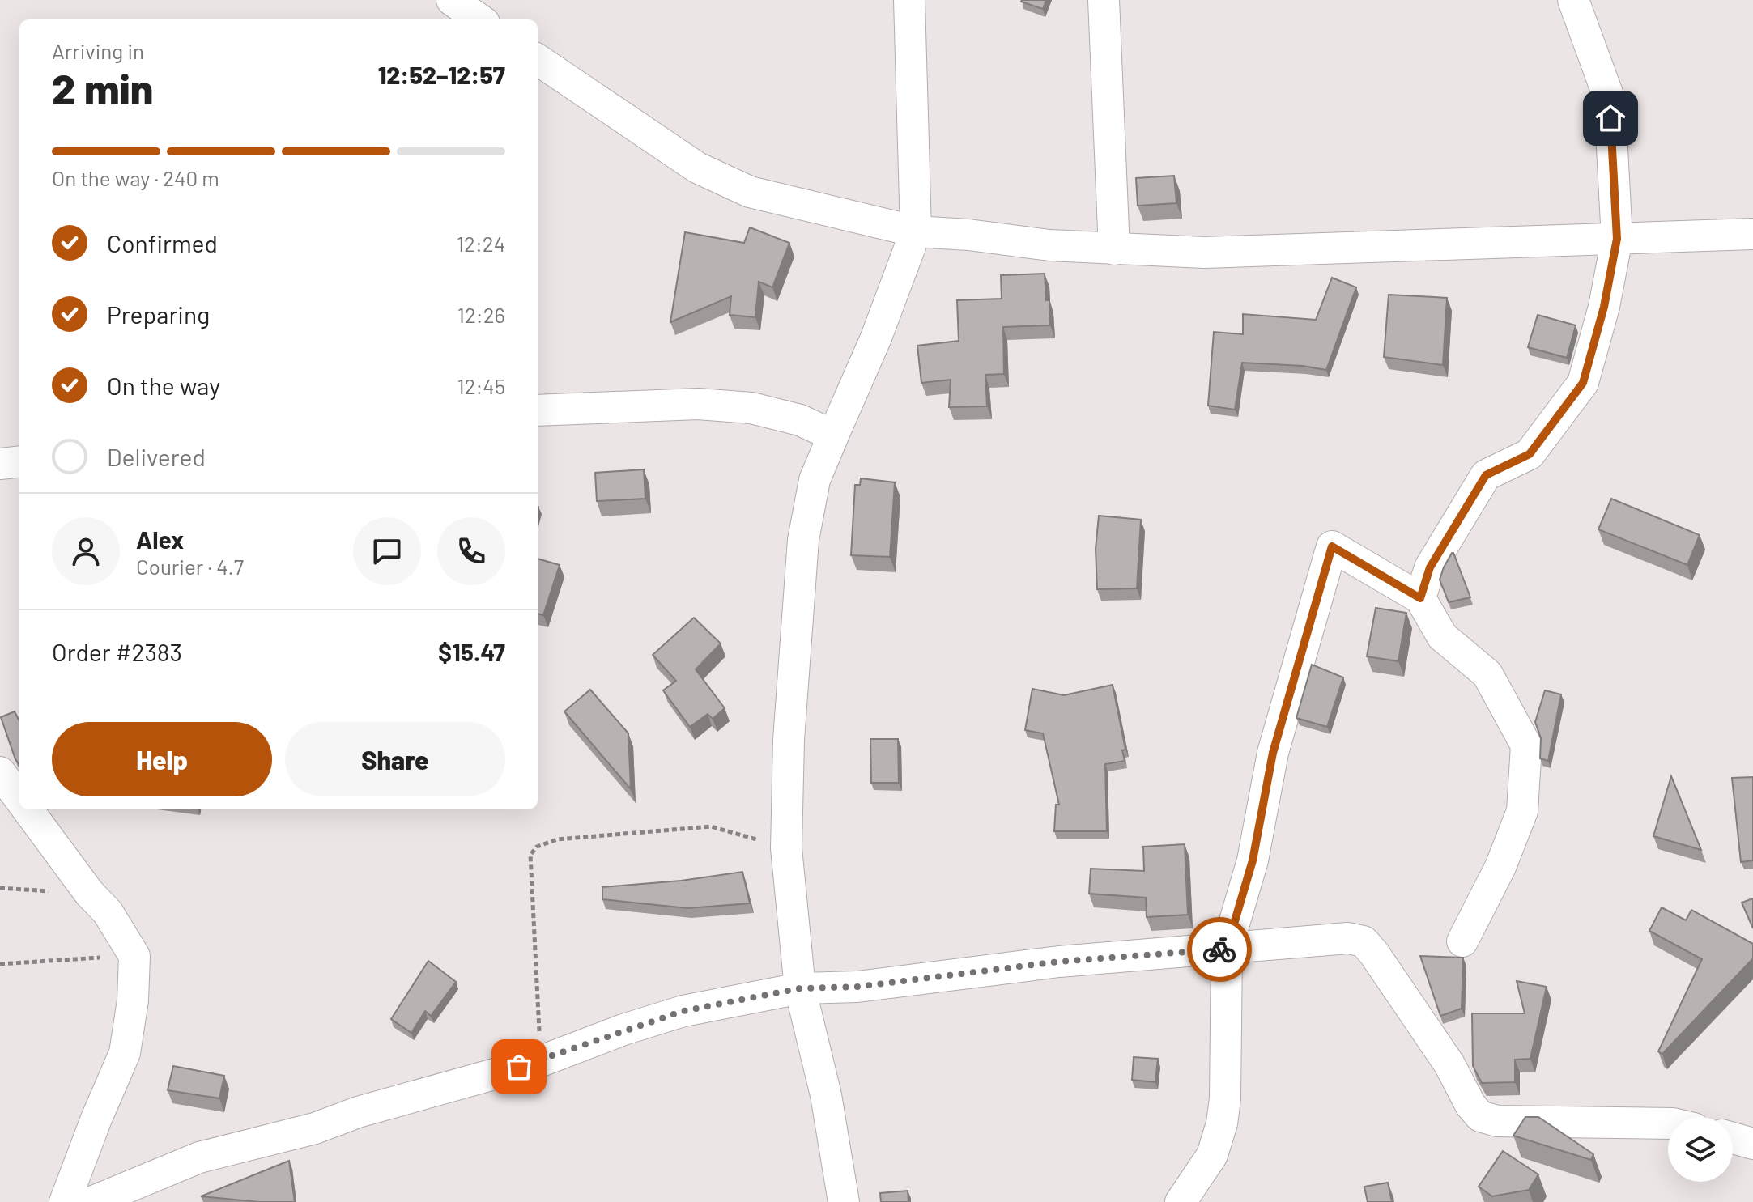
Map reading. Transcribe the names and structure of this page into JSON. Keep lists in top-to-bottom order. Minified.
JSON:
{"page":{"heading":["2 min","Arriving in","12:52–12:57"],"panel":["Alex","Courier · 4.7","Order #2383","$15.47"],"bar":"On the way · 240 m","list":[["Confirmed","12:24"],["Preparing","12:26"],["On the way","12:45"],"Delivered"],"buttons":["Help","Share"]}}
